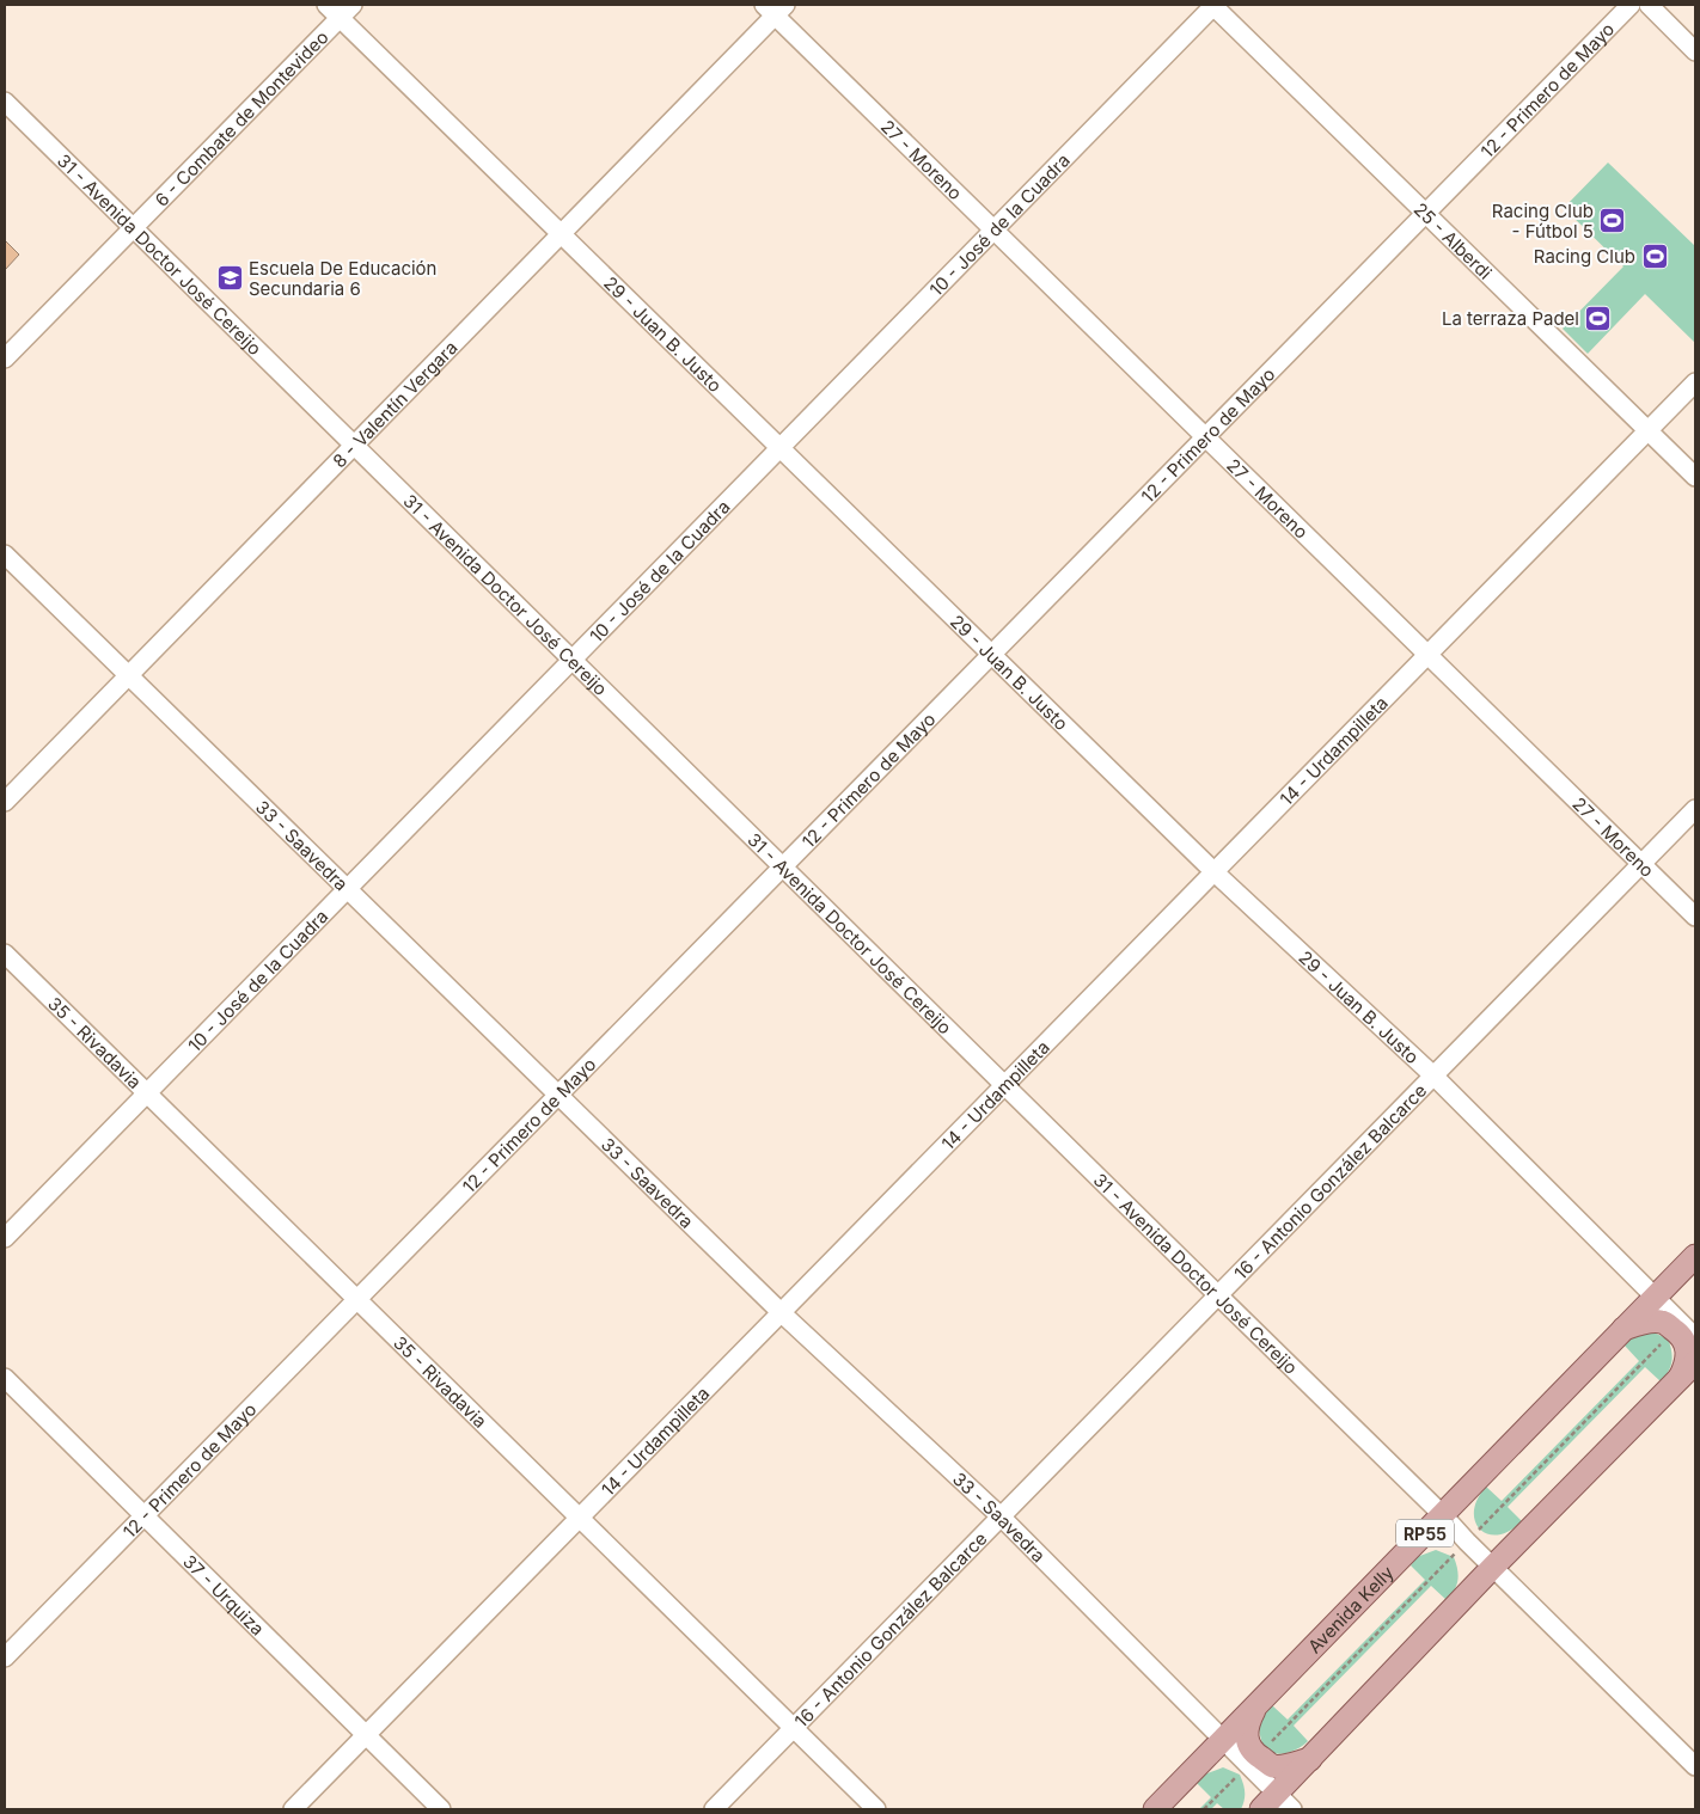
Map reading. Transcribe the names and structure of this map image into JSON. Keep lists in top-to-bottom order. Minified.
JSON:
{"streets":{"main road":["RP55","Avenida Kelly"],"street":["12 - Primero de Mayo","6 - Combate de Montevideo","27 - Moreno","10 - José de la Cuadra","25 - Alberdi","31 - Avenida Doctor José Cereijo","29 - Juan B. Justo","8 - Valentín Vergara","14 - Urdampilleta","33 - Saavedra","35 - Rivadavia","16 - Antonio González Balcarce","37 - Urquiza"]},"crossings":[["12 - Primero de Mayo","27 - Moreno"],["12 - Primero de Mayo","25 - Alberdi"],["12 - Primero de Mayo","31 - Avenida Doctor José Cereijo"],["12 - Primero de Mayo","29 - Juan B. Justo"],["12 - Primero de Mayo","33 - Saavedra"],["12 - Primero de Mayo","35 - Rivadavia"],["12 - Primero de Mayo","37 - Urquiza"],["6 - Combate de Montevideo","31 - Avenida Doctor José Cereijo"],["6 - Combate de Montevideo","29 - Juan B. Justo"],["27 - Moreno","10 - José de la Cuadra"],["27 - Moreno","8 - Valentín Vergara"],["27 - Moreno","14 - Urdampilleta"],["27 - Moreno","16 - Antonio González Balcarce"],["10 - José de la Cuadra","25 - Alberdi"],["10 - José de la Cuadra","31 - Avenida Doctor José Cereijo"],["10 - José de la Cuadra","29 - Juan B. Justo"],["10 - José de la Cuadra","33 - Saavedra"],["10 - José de la Cuadra","35 - Rivadavia"],["25 - Alberdi","14 - Urdampilleta"],["31 - Avenida Doctor José Cereijo","8 - Valentín Vergara"],["31 - Avenida Doctor José Cereijo","14 - Urdampilleta"],["31 - Avenida Doctor José Cereijo","16 - Antonio González Balcarce"],["31 - Avenida Doctor José Cereijo","Avenida Kelly"],["29 - Juan B. Justo","8 - Valentín Vergara"],["29 - Juan B. Justo","14 - Urdampilleta"],["29 - Juan B. Justo","16 - Antonio González Balcarce"],["29 - Juan B. Justo","Avenida Kelly"],["8 - Valentín Vergara","33 - Saavedra"],["14 - Urdampilleta","33 - Saavedra"],["14 - Urdampilleta","35 - Rivadavia"],["14 - Urdampilleta","37 - Urquiza"],["33 - Saavedra","16 - Antonio González Balcarce"],["33 - Saavedra","Avenida Kelly"],["35 - Rivadavia","16 - Antonio González Balcarce"]],"places":{"sports":["Racing Club - Fútbol 5","Racing Club","La terraza Padel"],"school or university":["Escuela De Educación Secundaria 6"]}}
